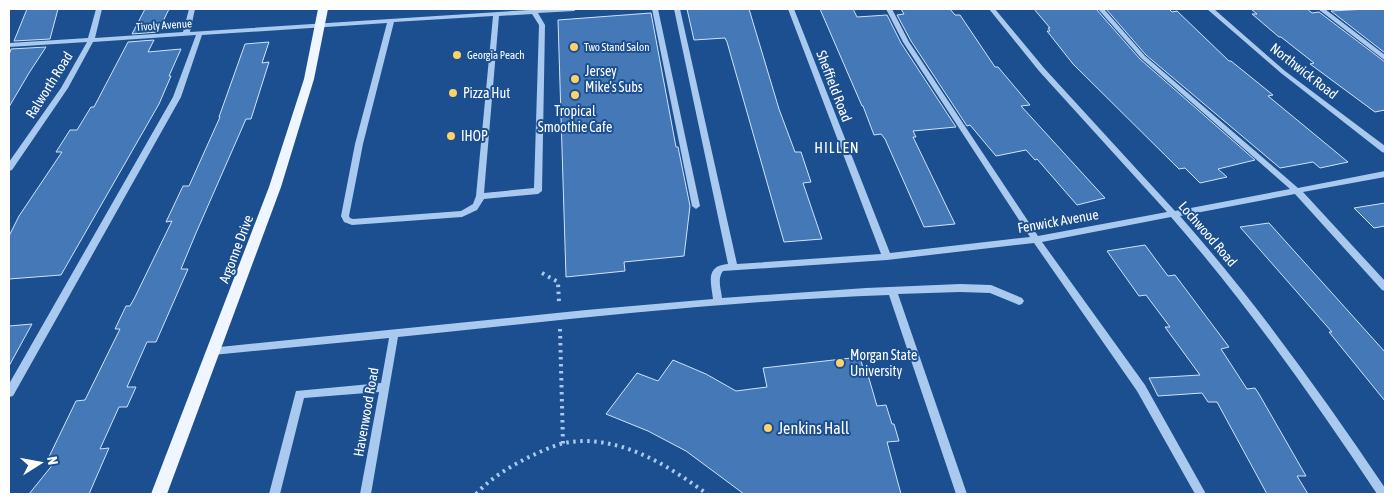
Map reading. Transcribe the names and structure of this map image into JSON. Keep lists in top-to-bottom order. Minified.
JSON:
{"streets":{"main road":["Argonne Drive"],"street":["Tivoly Avenue","Northwick Road","Ralworth Road","Sheffield Road","Fenwick Avenue","Lochwood Road","Havenwood Road"]},"crossings":[["Tivoly Avenue","Ralworth Road"],["Tivoly Avenue","Argonne Drive"],["Sheffield Road","Fenwick Avenue"],["Fenwick Avenue","Lochwood Road"]],"districts":["HILLEN"],"places":["Two Stand Salon","Georgia Peach","Jersey Mike's Subs","Pizza Hut","Tropical Smoothie Cafe","IHOP","Morgan State University","Jenkins Hall"],"north":"right"}
